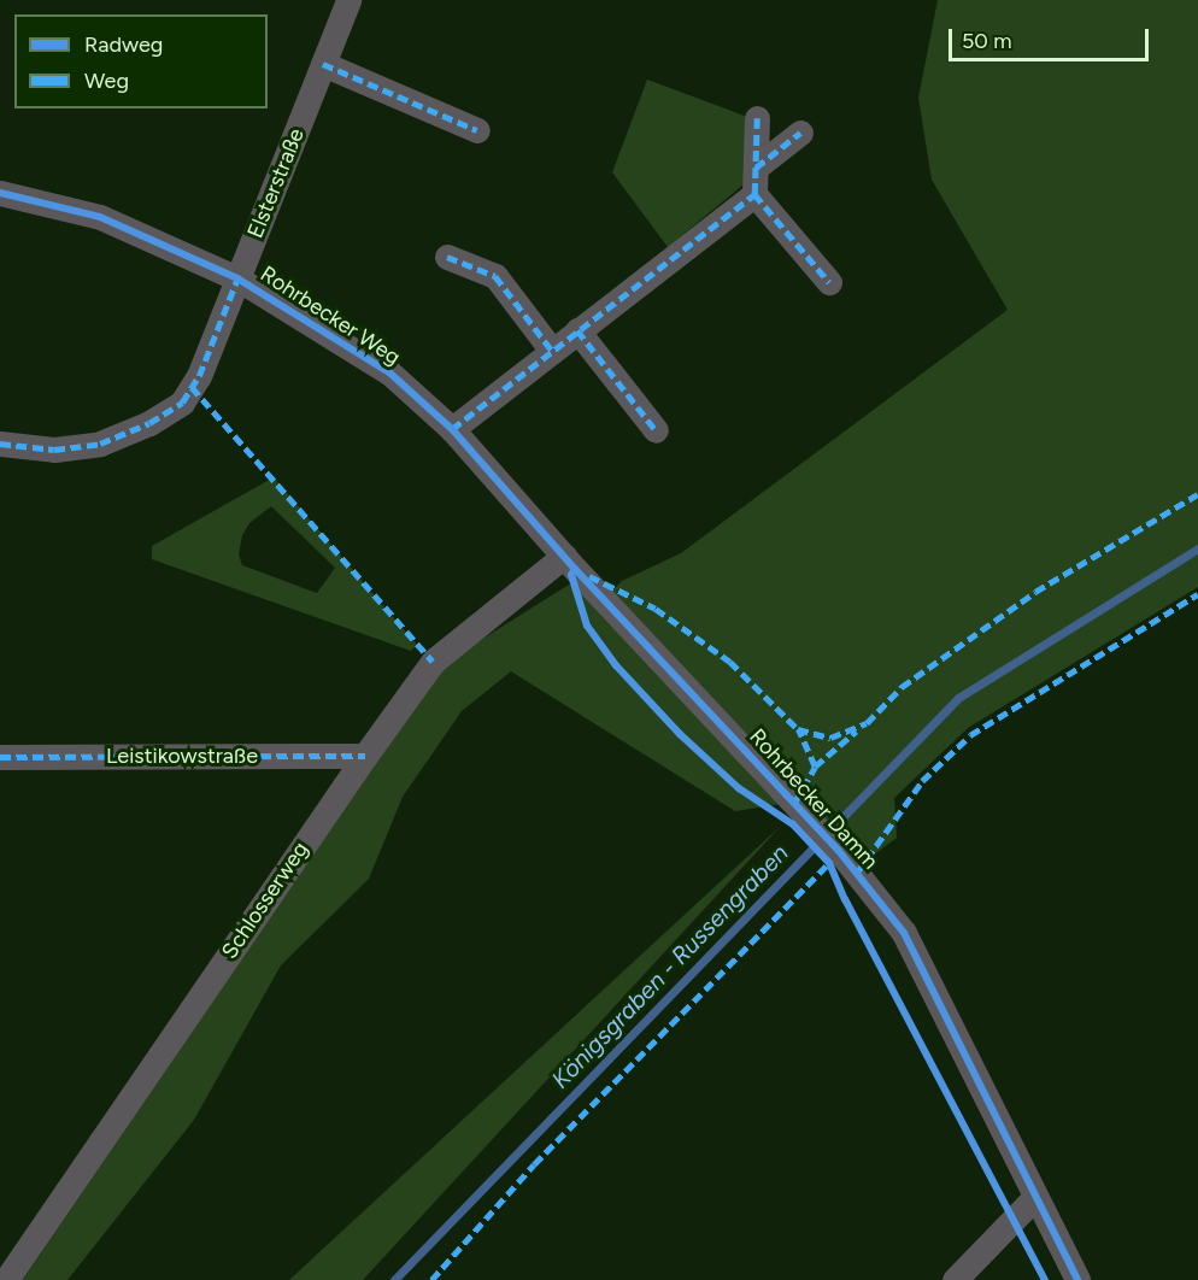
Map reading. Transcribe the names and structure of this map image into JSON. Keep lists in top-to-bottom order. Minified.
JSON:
{"streets":{"street":["Elsterstraße","Rohrbecker Weg","Leistikowstraße","Rohrbecker Damm","Schlosserweg"]},"crossings":[["Elsterstraße","Rohrbecker Weg"],["Rohrbecker Weg","Rohrbecker Damm"],["Rohrbecker Weg","Schlosserweg"],["Leistikowstraße","Schlosserweg"],["Rohrbecker Damm","Schlosserweg"]],"water":["Königsgraben - Russengraben"],"legend":["Radweg","Weg"],"scale_bar":"50 m"}
